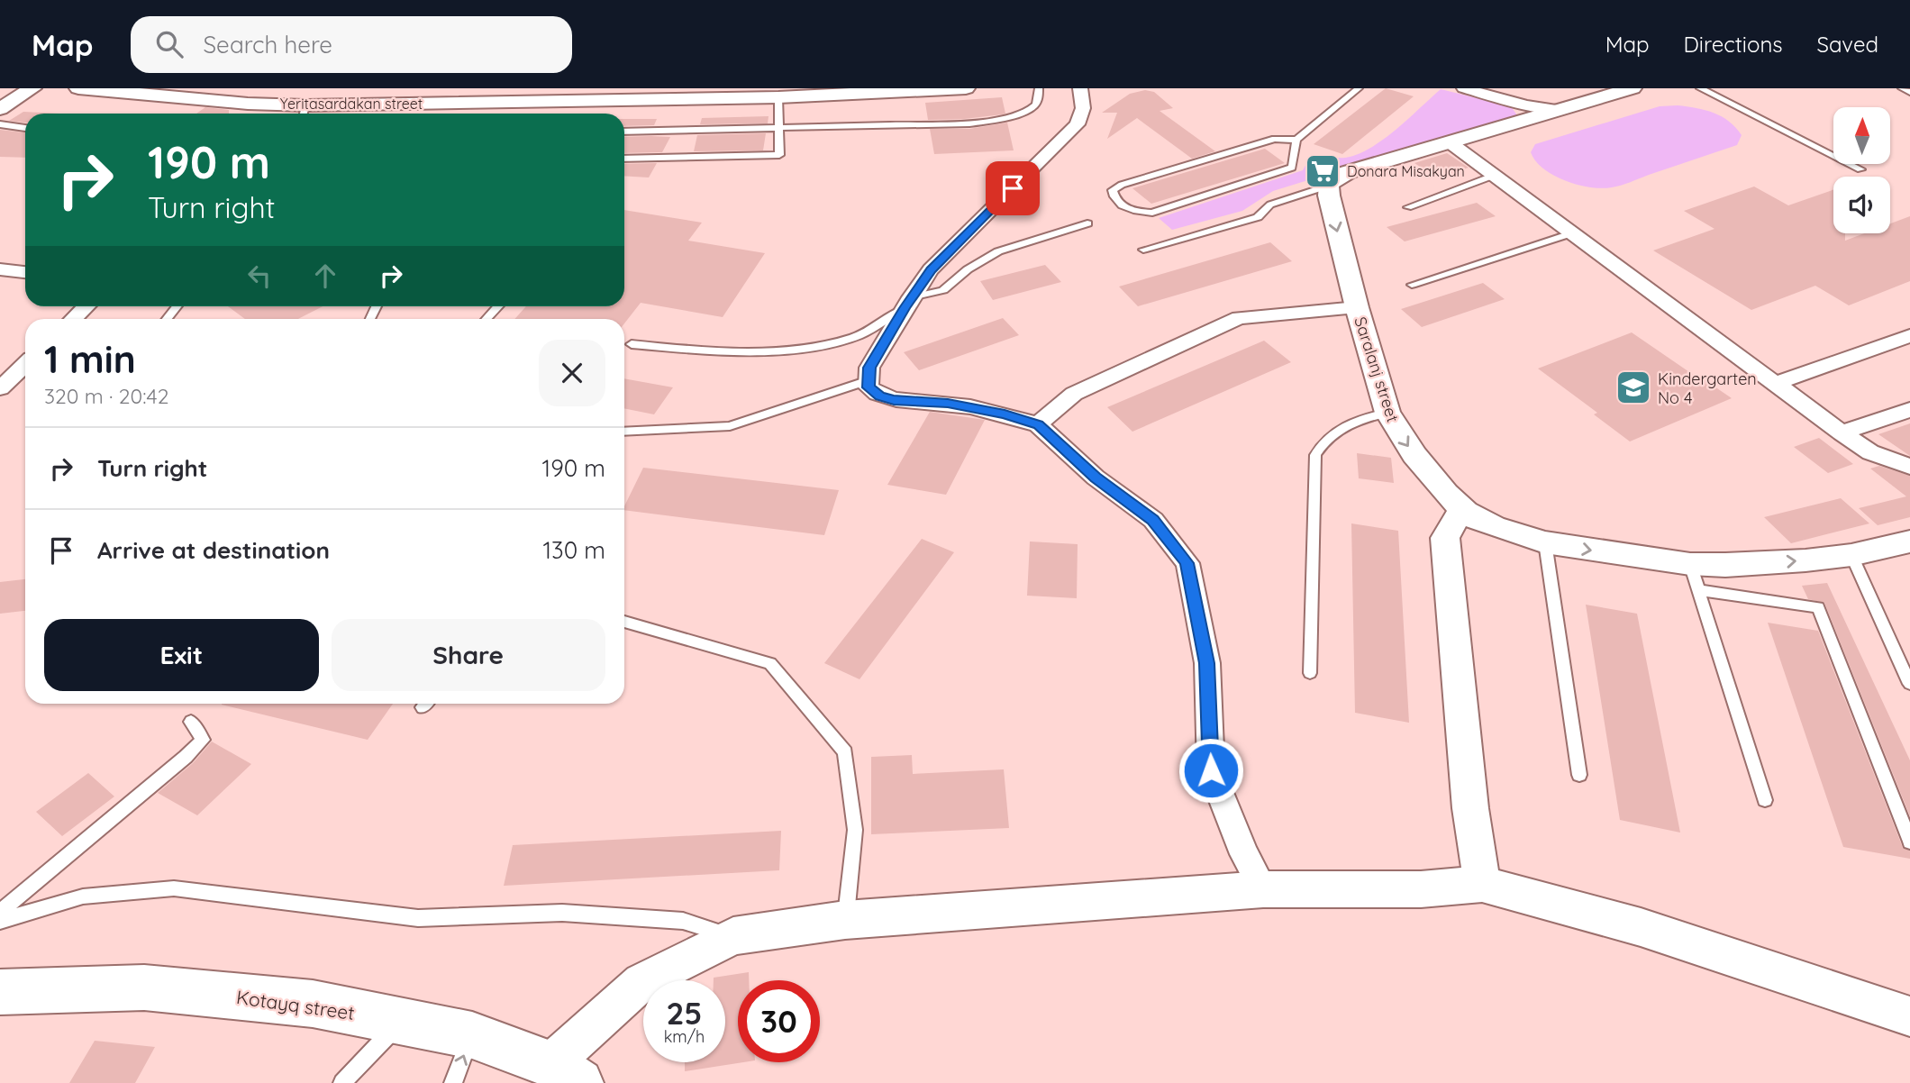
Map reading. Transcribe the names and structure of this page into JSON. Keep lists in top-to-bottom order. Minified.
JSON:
{"streets":{"main road":["Kotayq street"],"street":["Yeritasardakan street","Saralanj street"]},"places":{"supermarket":["Donara Misakyan"],"school or university":["Kindergarten No 4"]},"north":"top","page":{"header":"Map","search":"Search here","nav":["Map","Directions","Saved"],"turn":["190 m","Turn right"],"heading":["1 min","320 m · 20:42"],"list":[{"name":"Turn right","value":"190 m"},{"name":"Arrive at destination","value":"130 m"}],"buttons":["Exit","Share"],"speed":"25 km/h","limit":"30"}}
